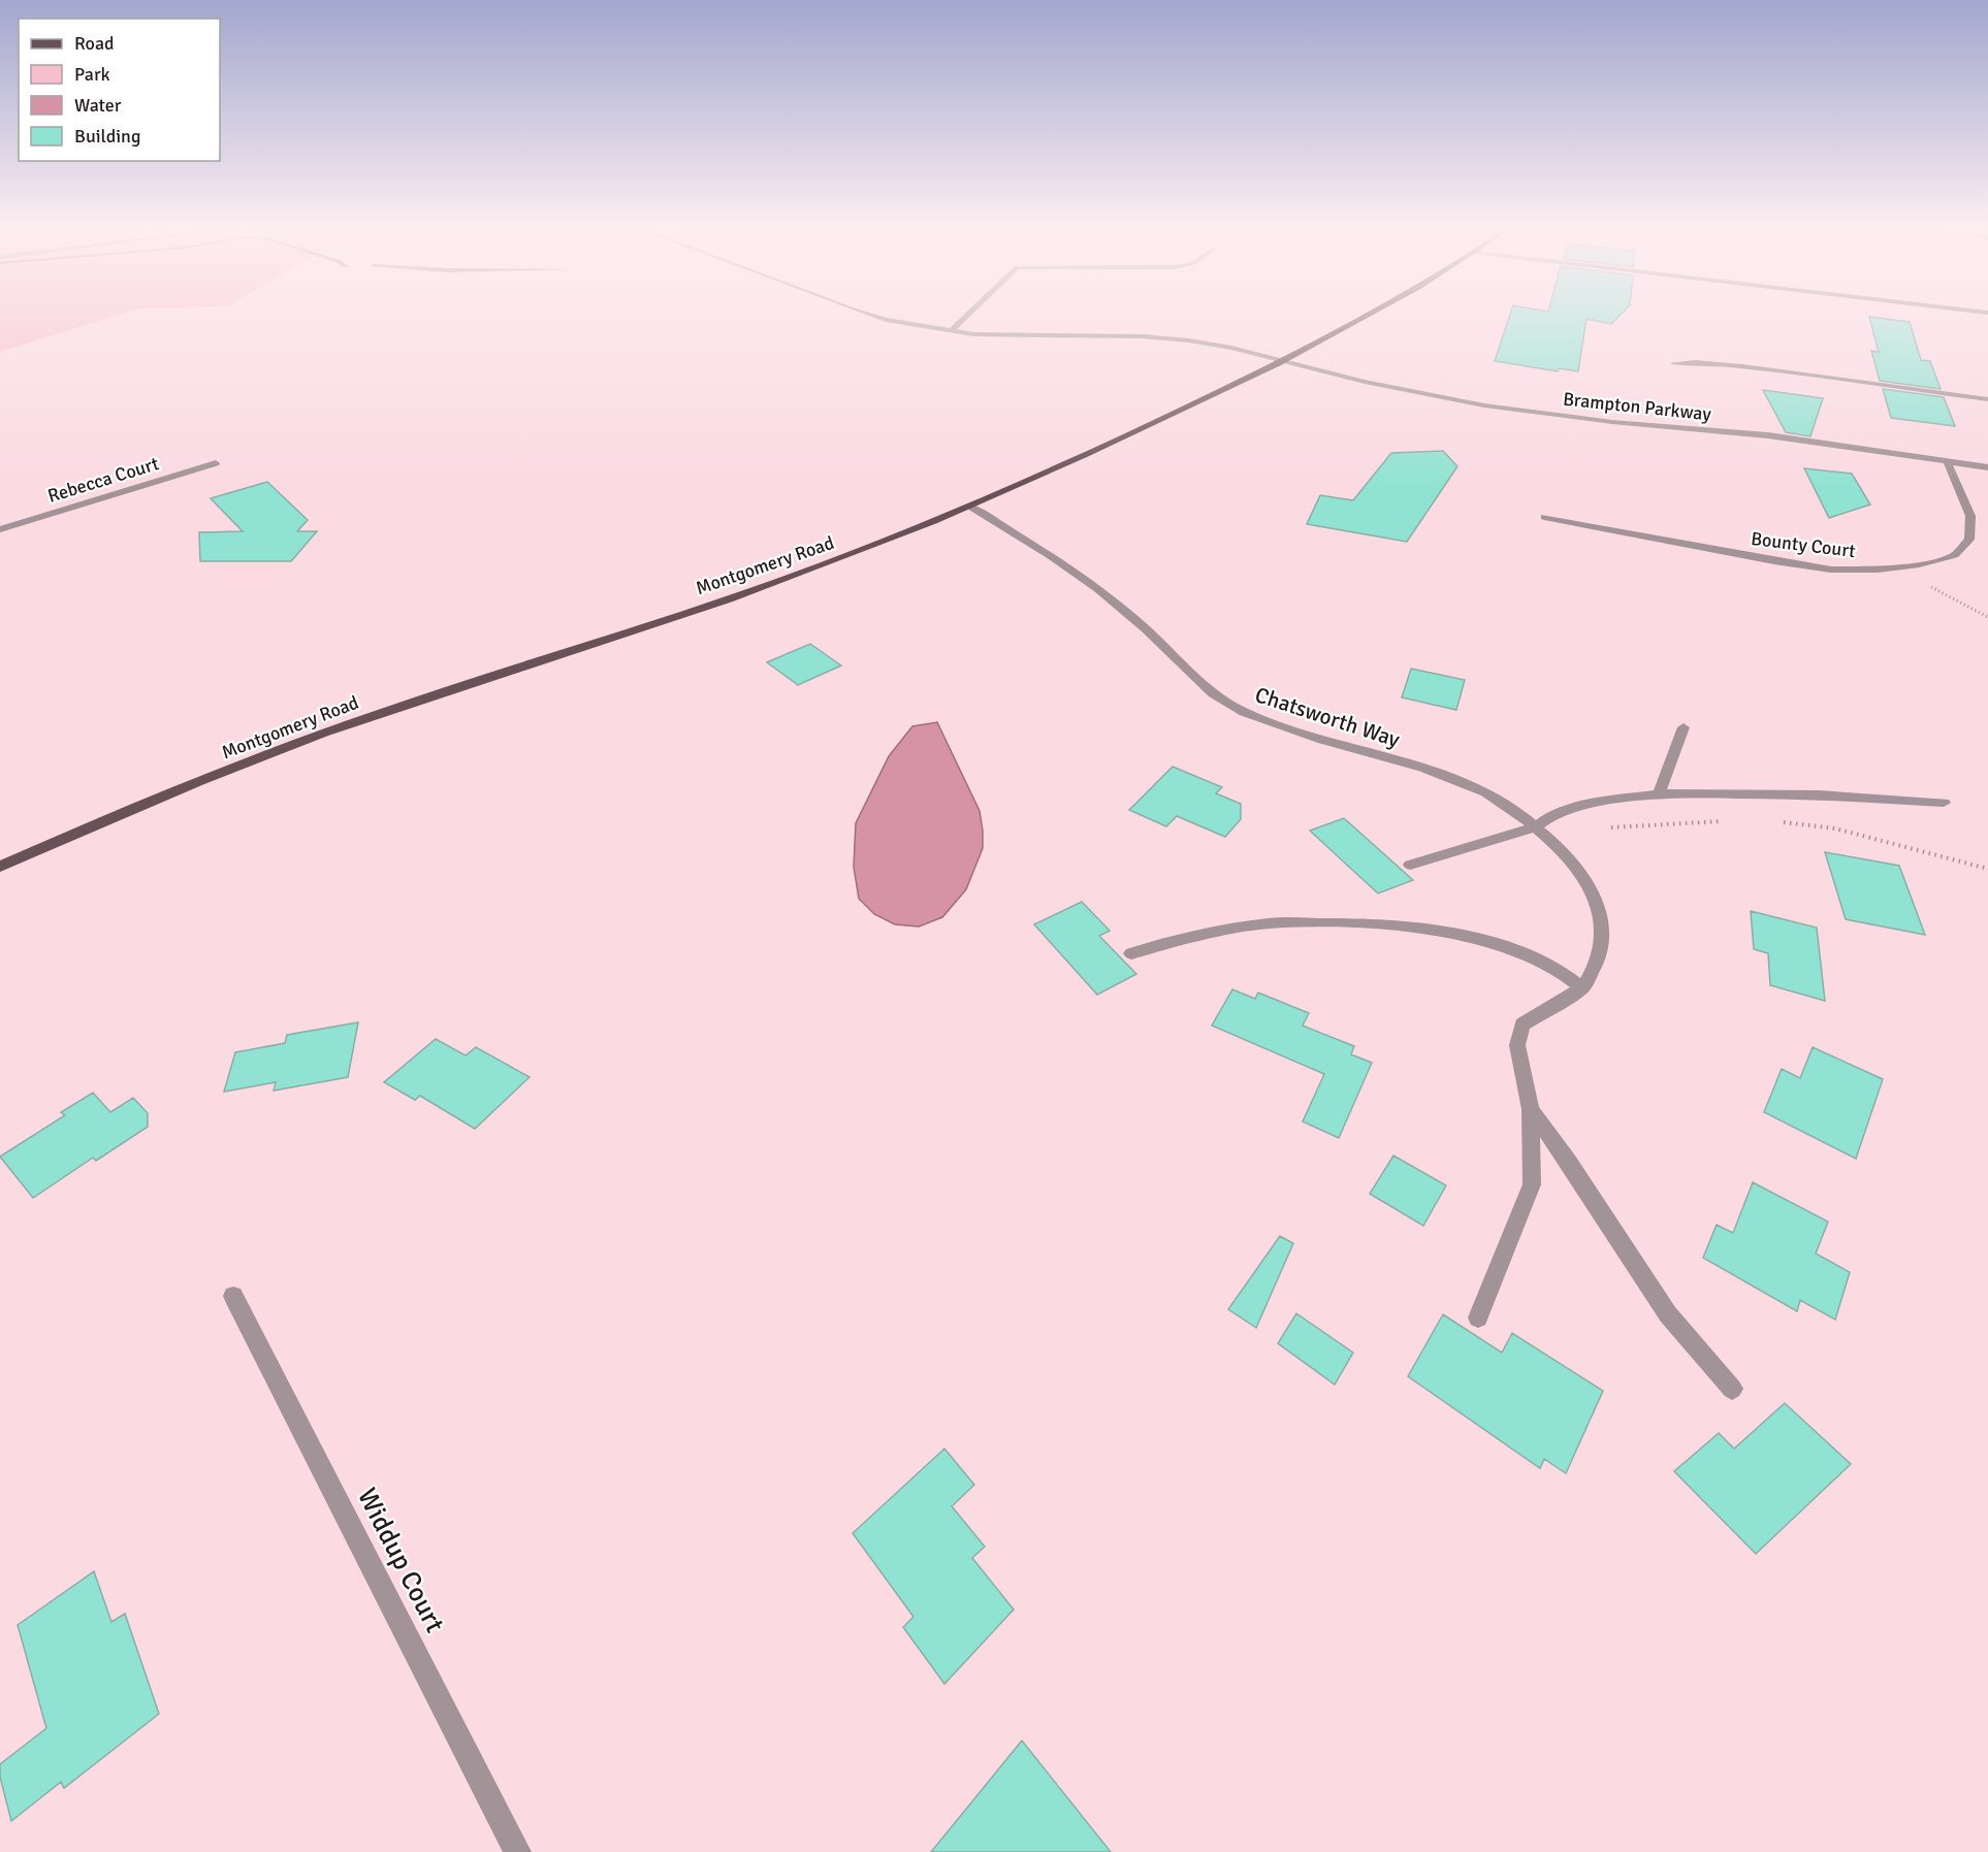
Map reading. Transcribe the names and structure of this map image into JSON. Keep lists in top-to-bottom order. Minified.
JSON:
{"streets":{"main road":["Montgomery Road"],"street":["Brampton Parkway","Rebecca Court","Bounty Court","Chatsworth Way","Widdup Court"]},"crossings":[["Brampton Parkway","Bounty Court"],["Brampton Parkway","Montgomery Road"],["Montgomery Road","Chatsworth Way"]],"legend":["Road","Park","Water","Building"]}
